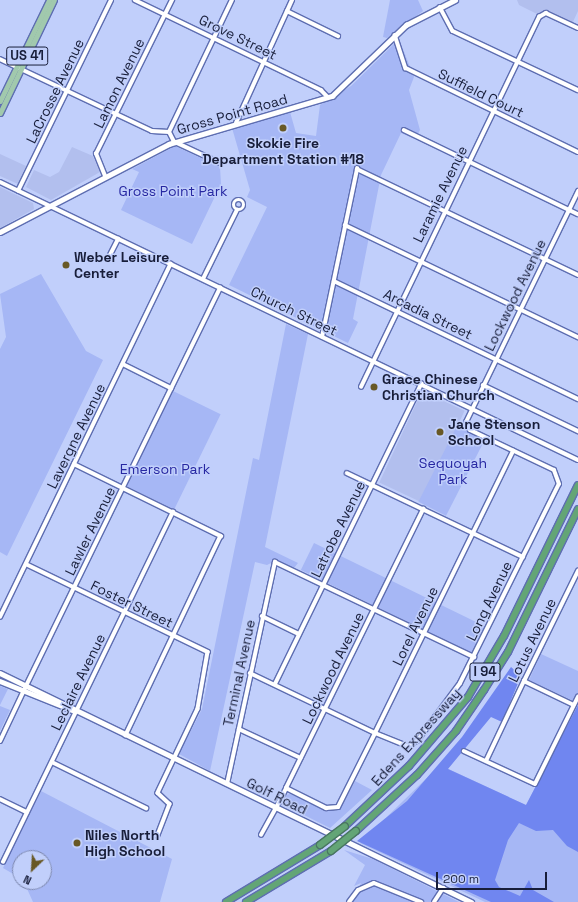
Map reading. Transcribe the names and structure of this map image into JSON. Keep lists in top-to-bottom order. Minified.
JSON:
{"streets":{"highway":["I 94","Edens Expressway"],"main road":["US 41","Gross Point Road","Golf Road"],"street":["Grove Street","Lamon Avenue","LaCrosse Avenue","Suffield Court","Laramie Avenue","Lockwood Avenue","Church Street","Arcadia Street","Lavergne Avenue","Latrobe Avenue","Lawler Avenue","Long Avenue","Foster Street","Lorel Avenue","Lotus Avenue","Terminal Avenue","Leclaire Avenue"]},"crossings":[["Grove Street","Lamon Avenue"],["Grove Street","Gross Point Road"],["Lamon Avenue","Gross Point Road"],["LaCrosse Avenue","Church Street"],["Suffield Court","Gross Point Road"],["Suffield Court","Laramie Avenue"],["Gross Point Road","Church Street"],["Laramie Avenue","Church Street"],["Laramie Avenue","Arcadia Street"],["Lockwood Avenue","Church Street"],["Lockwood Avenue","Arcadia Street"],["Lockwood Avenue","Long Avenue"],["Lockwood Avenue","Lorel Avenue"],["Lockwood Avenue","Golf Road"],["Church Street","Lavergne Avenue"],["Church Street","Latrobe Avenue"],["Church Street","Lawler Avenue"],["Lavergne Avenue","Foster Street"],["Latrobe Avenue","Terminal Avenue"],["Lawler Avenue","Foster Street"],["Lawler Avenue","Golf Road"],["Long Avenue","Lorel Avenue"],["Foster Street","Leclaire Avenue"],["Foster Street","Golf Road"],["Terminal Avenue","Golf Road"],["Leclaire Avenue","Golf Road"]],"parks":["Gross Point Park","Sequoyah Park","Emerson Park"],"places":["Skokie Fire Department Station #18","Weber Leisure Center","Grace Chinese Christian Church","Jane Stenson School","Niles North High School"],"scale_bar":"200 m","north":"bottom left"}
